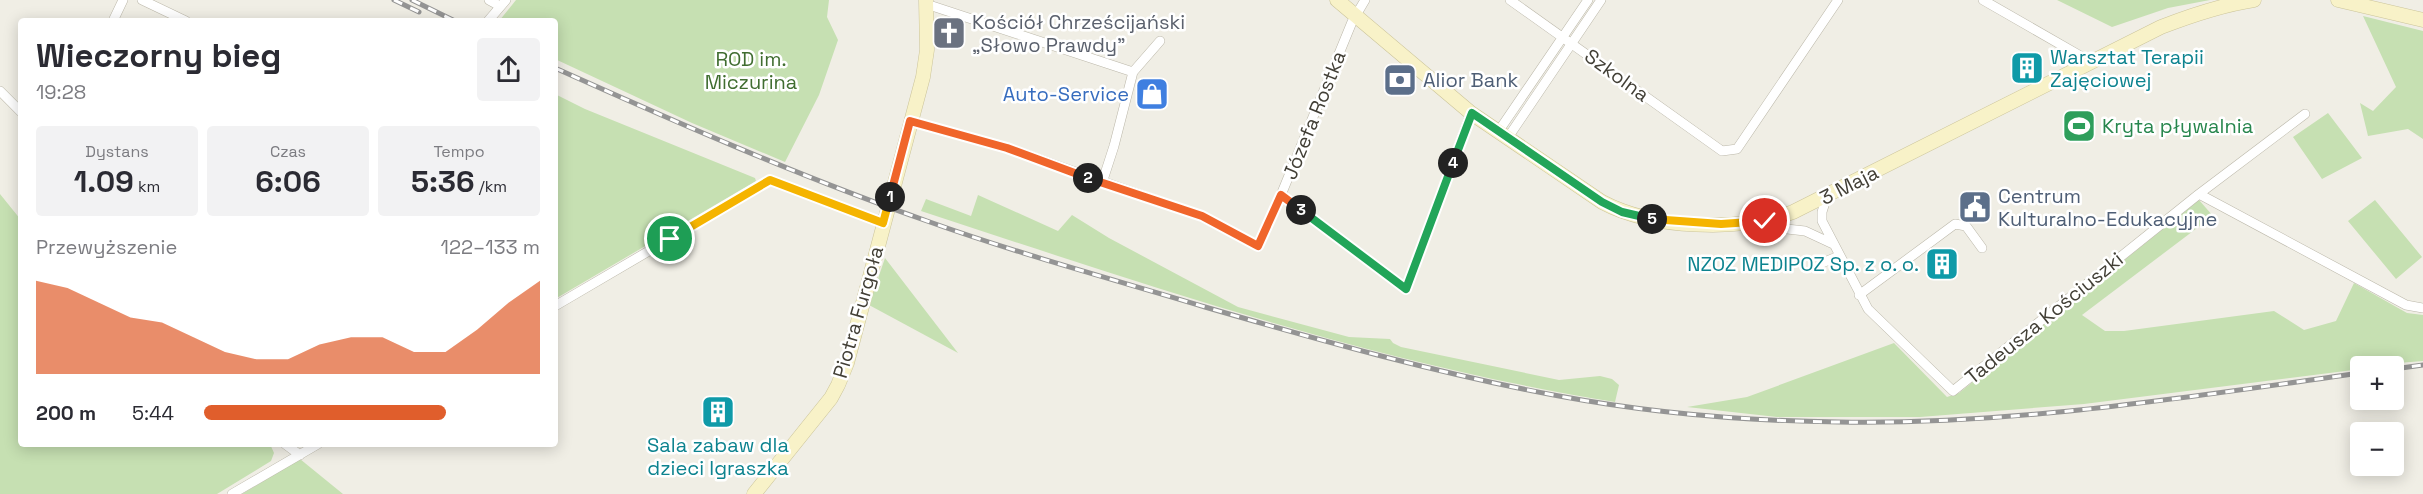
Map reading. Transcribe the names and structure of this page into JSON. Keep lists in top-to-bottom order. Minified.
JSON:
{"streets":{"main road":["3 Maja","Piotra Furgoła"],"street":["Szkolna","Józefa Rostka","Tadeusza Kościuszki"]},"crossings":[["Józefa Rostka","3 Maja"],["3 Maja","Tadeusza Kościuszki"]],"parks":["ROD im. Miczurina"],"places":{"church":["Kościół Chrześcijański „Słowo Prawdy”"],"building":["Warsztat Terapii Zajęciowej","NZOZ MEDIPOZ Sp. z o. o.","Sala zabaw dla dzieci Igraszka"],"bank":["Alior Bank"],"shop":["Auto-Service"],"sports":["Kryta pływalnia"],"public building":["Centrum Kulturalno-Edukacyjne"]},"page":{"heading":["Wieczorny bieg","19:28"],"stats":[["Dystans","1.09 km"],["Czas","6:06"],["Tempo","5:36 /km"]],"pins":["4","2","1","3","5"],"chart":["Przewyższenie","122–133 m"],"map_buttons":["+","−"],"list":[{"name":"200 m","note":"5:44"}]}}
